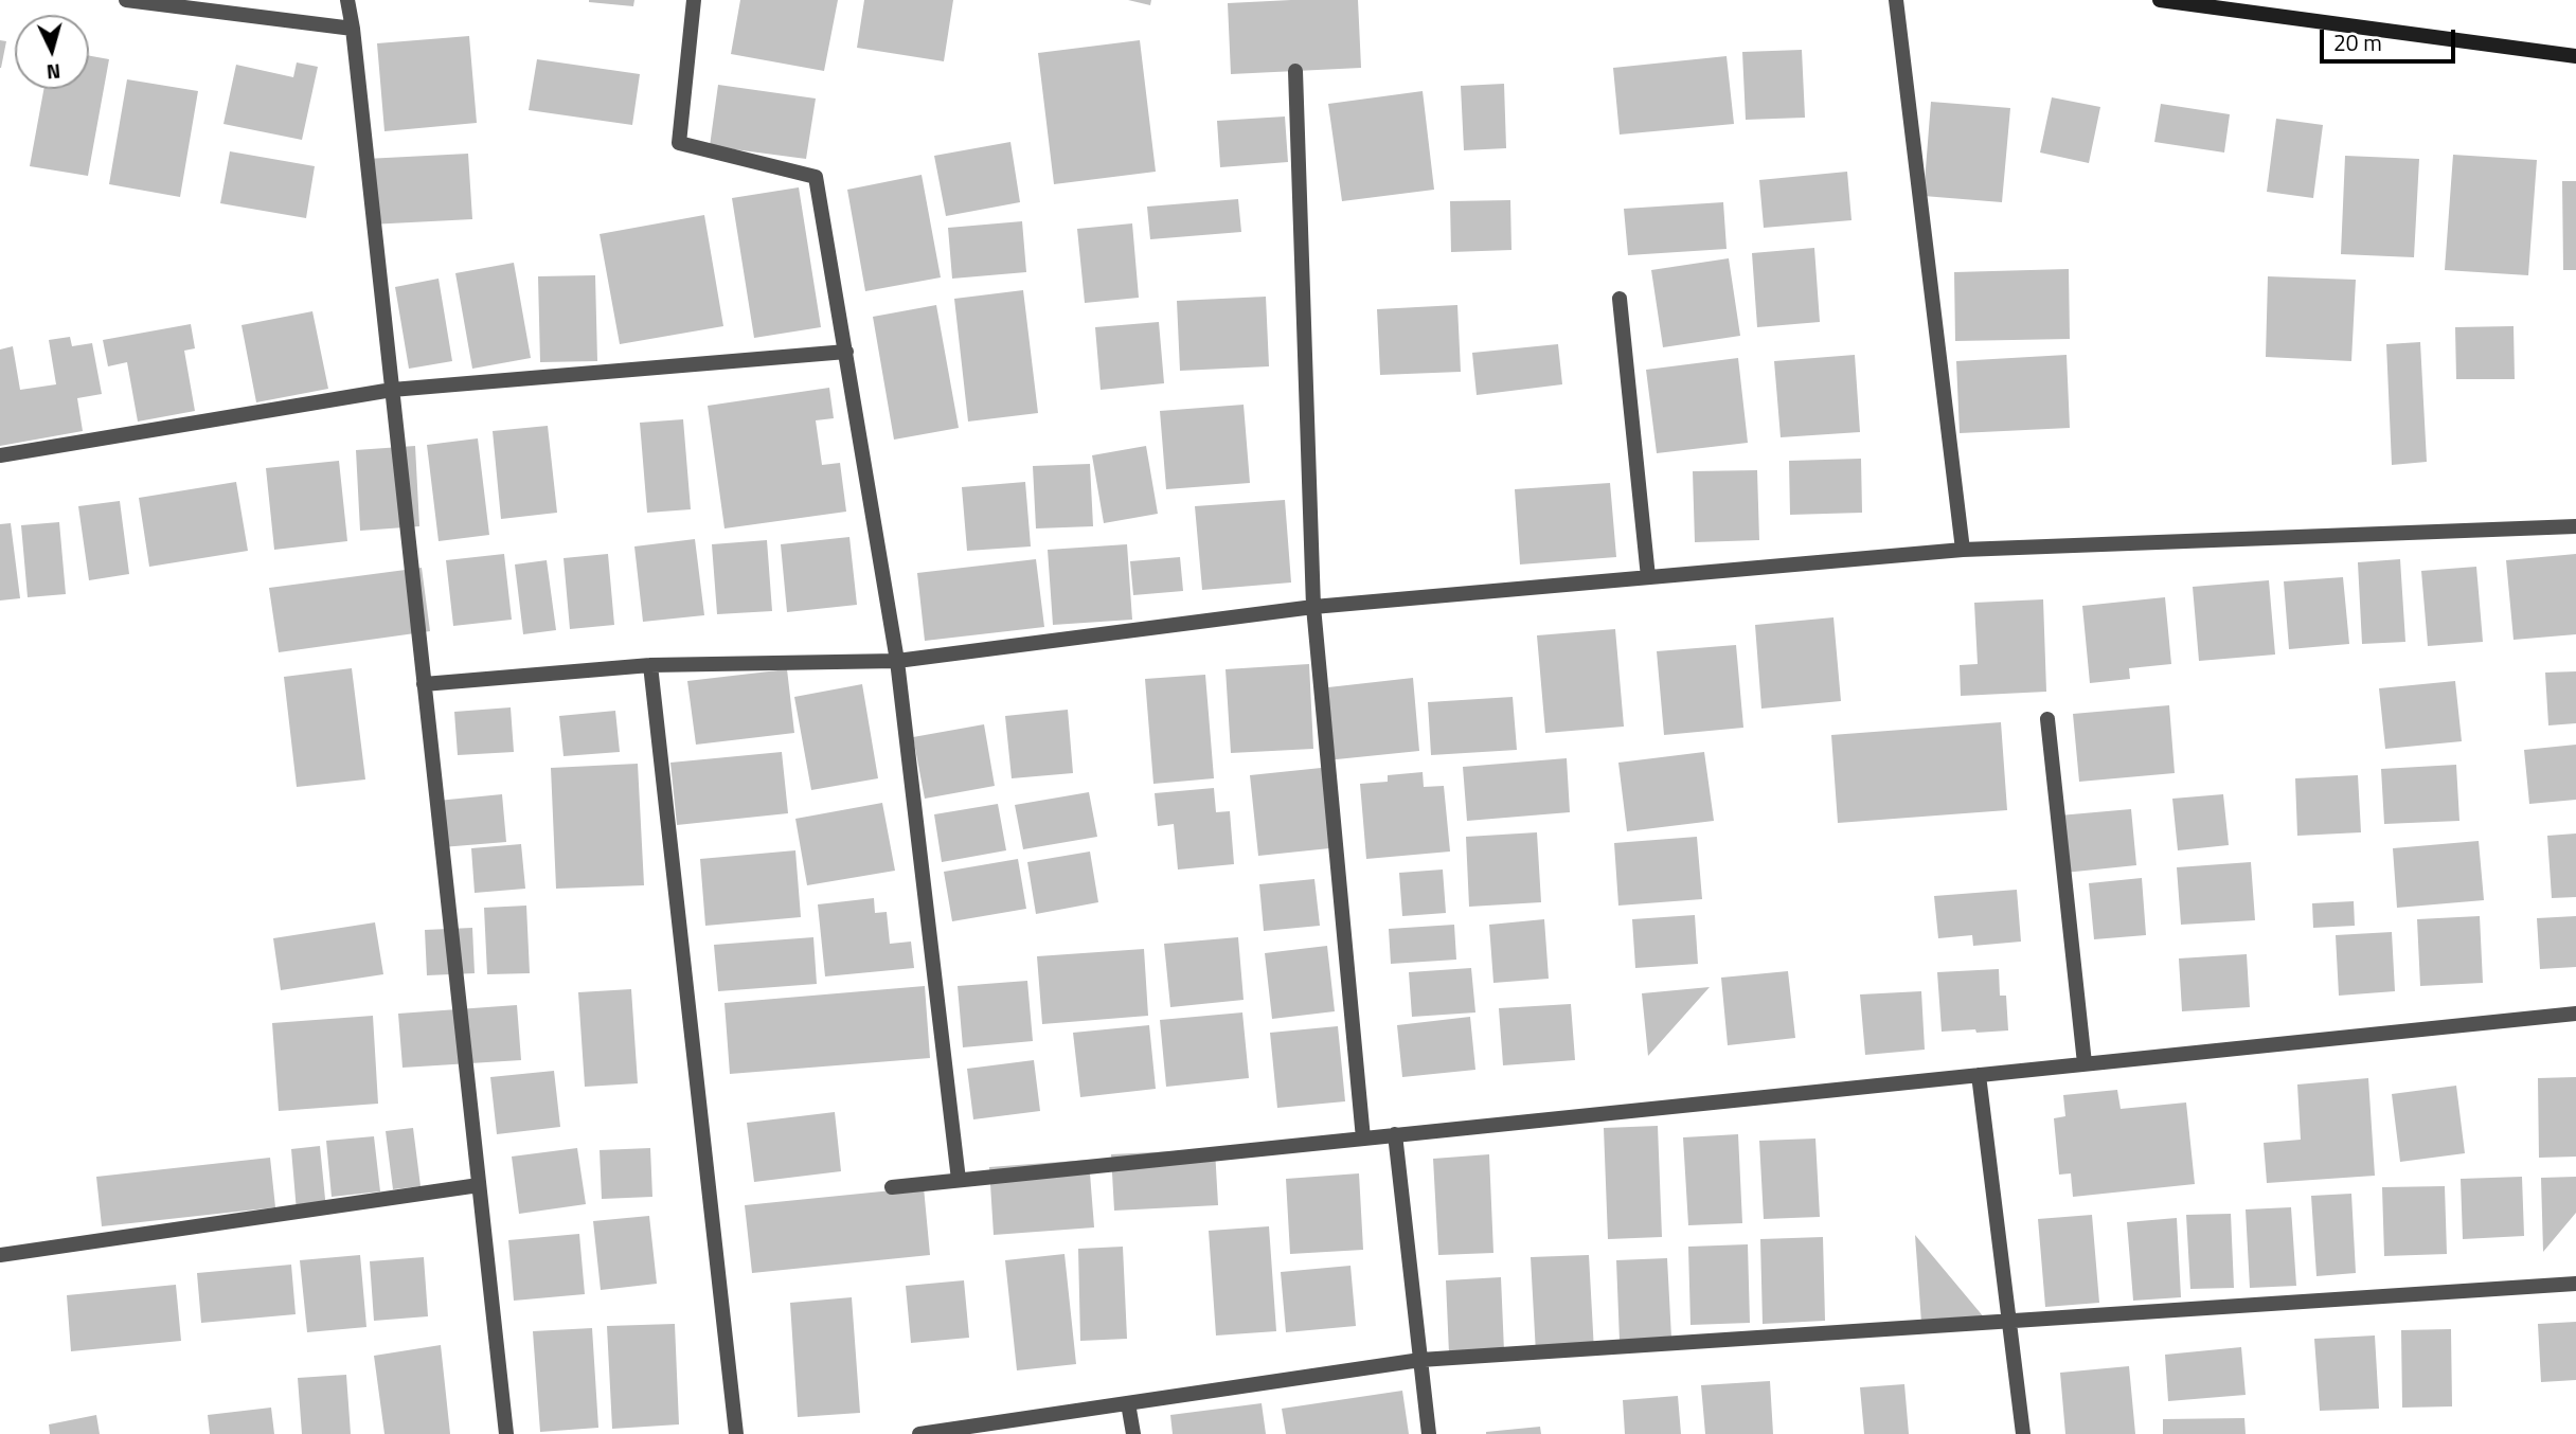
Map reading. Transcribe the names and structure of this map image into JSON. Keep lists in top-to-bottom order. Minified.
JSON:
{"scale_bar":"20 m","north":"bottom"}
